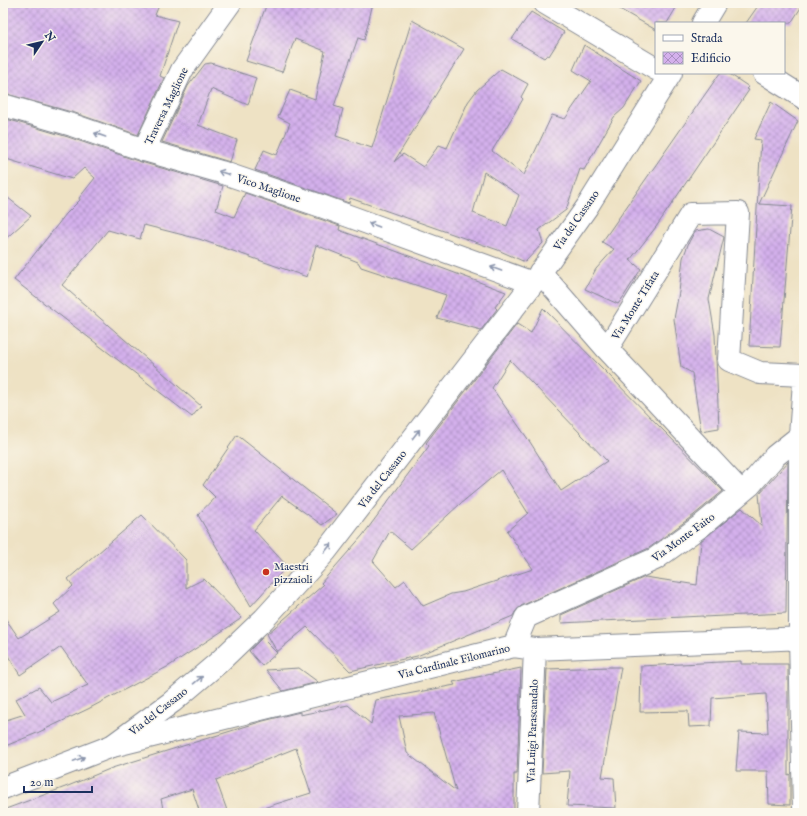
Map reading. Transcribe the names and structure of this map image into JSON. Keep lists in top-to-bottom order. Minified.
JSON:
{"streets":{"street":["Traversa Maglione","Vico Maglione","Via del Cassano","Via Monte Tifata","Via Monte Faito","Via Cardinale Filomarino","Via Luigi Parascandalo"]},"crossings":[["Traversa Maglione","Vico Maglione"],["Vico Maglione","Via del Cassano"],["Vico Maglione","Via Monte Tifata"],["Via del Cassano","Via Monte Tifata"],["Via del Cassano","Via Cardinale Filomarino"],["Via Monte Faito","Via Cardinale Filomarino"],["Via Cardinale Filomarino","Via Luigi Parascandalo"]],"one_way":["Vico Maglione","Via del Cassano"],"places":["Maestri pizzaioli"],"legend":["Strada","Edificio"],"scale_bar":"20 m","north":"top right"}
